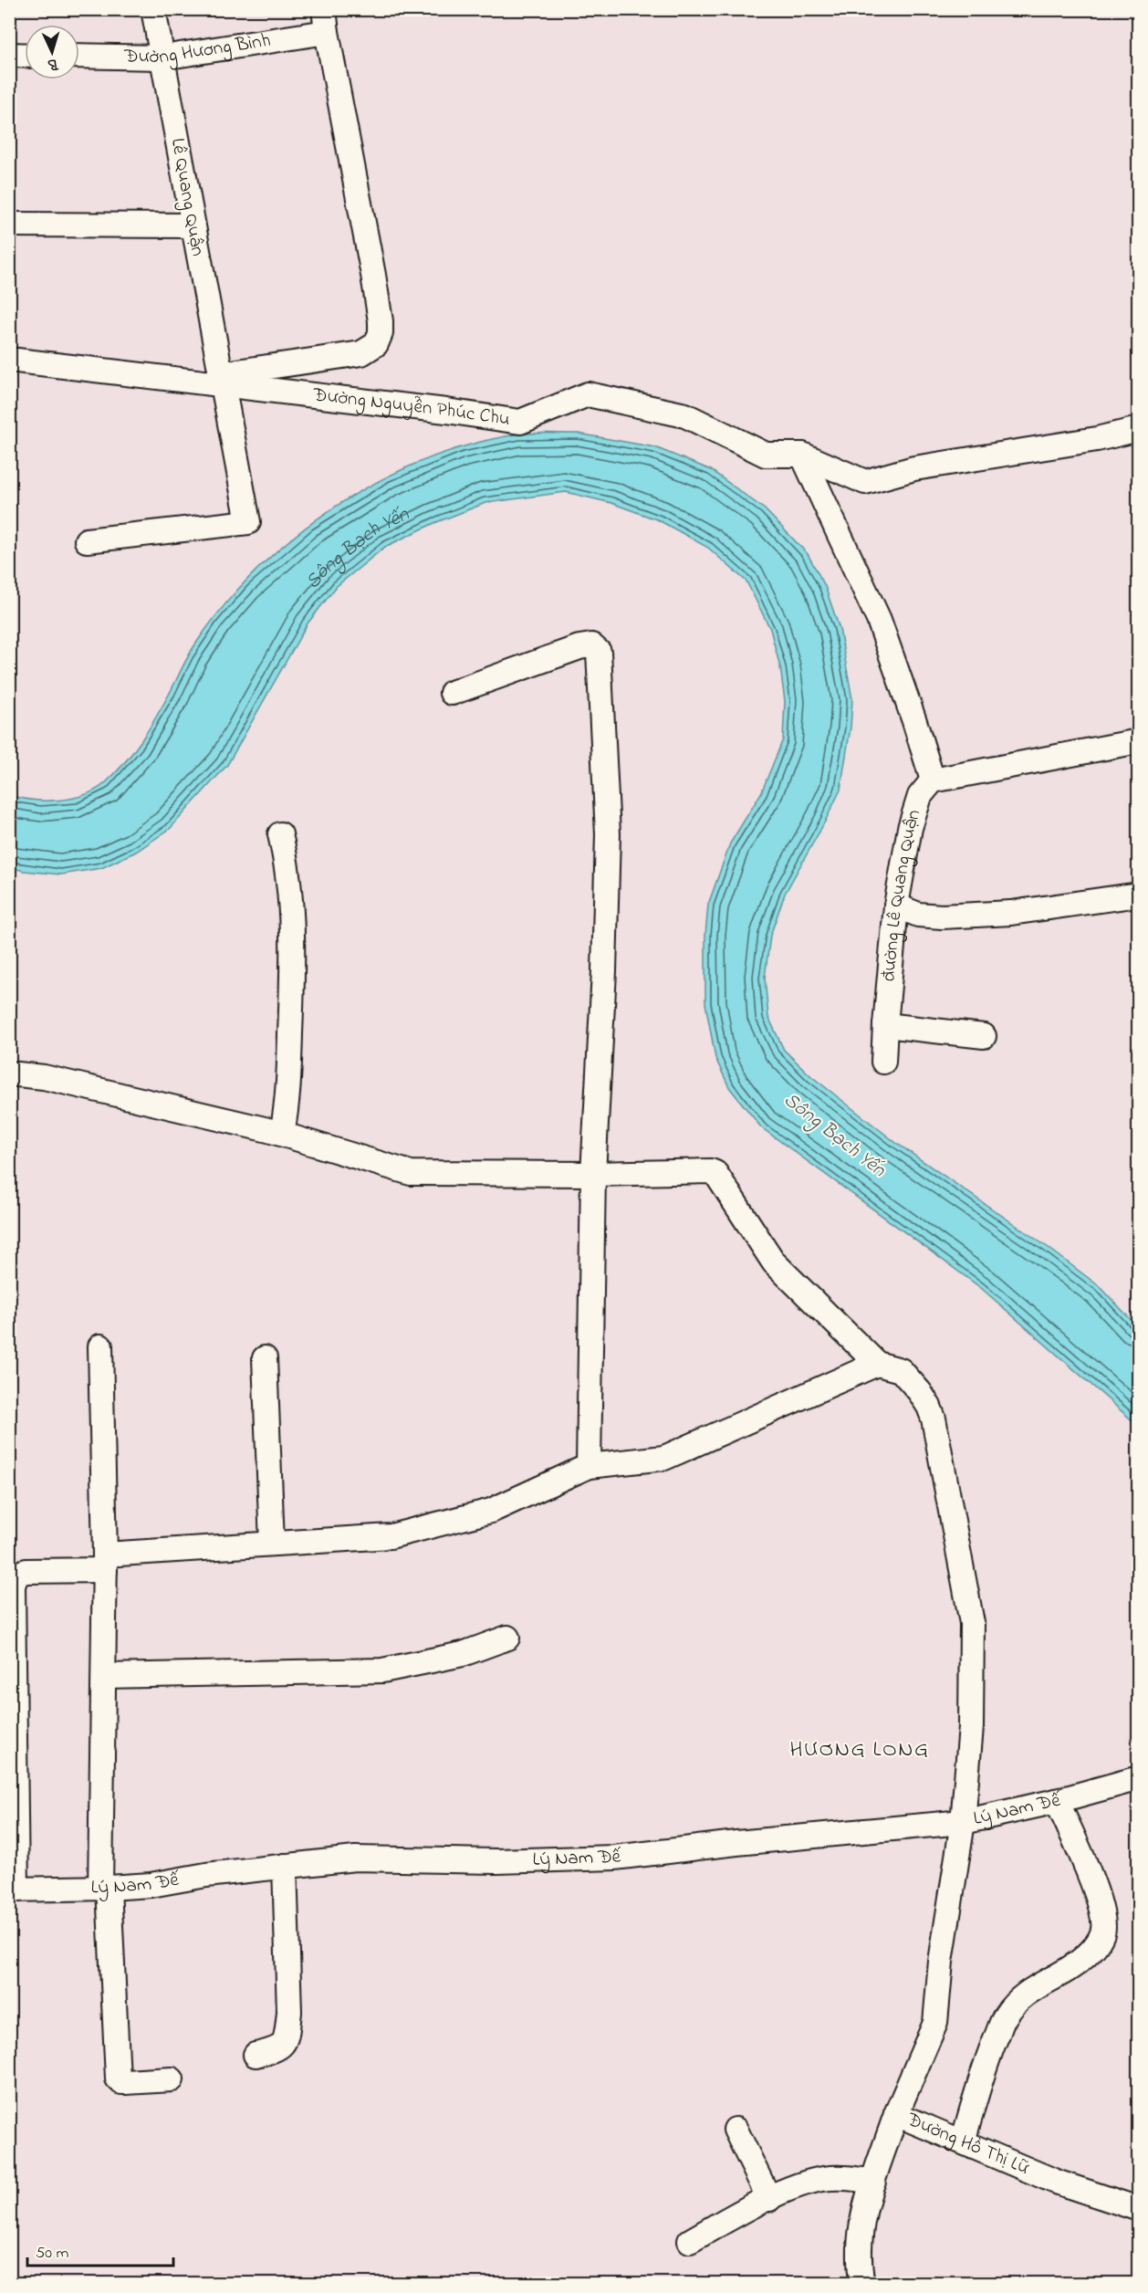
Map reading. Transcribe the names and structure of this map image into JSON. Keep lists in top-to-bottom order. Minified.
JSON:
{"streets":{"street":["Đường Hương Bình","Lê Quang Quận","Đường Nguyễn Phúc Chu","đường Lê Quang Quận","Lý Nam Đế","Đường Hồ Thị Lữ"]},"crossings":[["Đường Hương Bình","Lê Quang Quận"],["Lê Quang Quận","Đường Nguyễn Phúc Chu"],["Lý Nam Đế","Đường Hồ Thị Lữ"]],"districts":["HƯƠNG LONG"],"water":["Sông Bạch Yến"],"scale_bar":"50 m","north":"bottom"}
